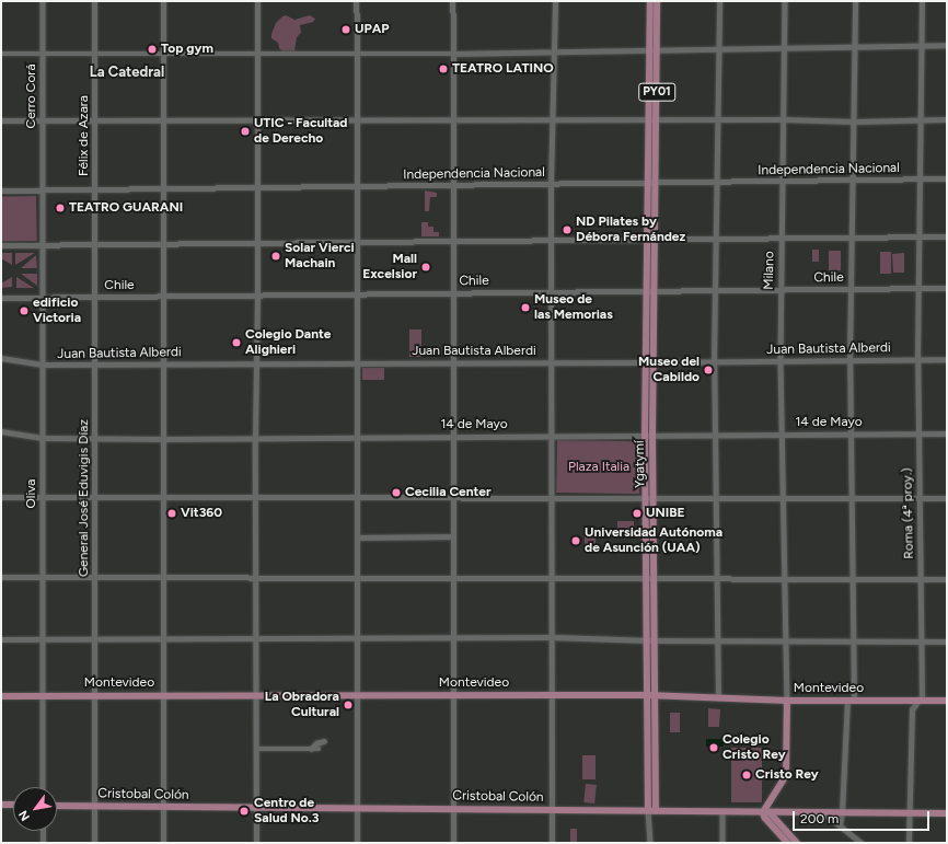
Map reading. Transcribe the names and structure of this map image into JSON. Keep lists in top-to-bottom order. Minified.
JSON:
{"streets":{"main road":["PY01","Ygatymí","Montevideo","Cristobal Colón"],"street":["Cerro Corá","Félix de Azara","Independencia Nacional","Milano","Chile","Juan Bautista Alberdi","14 de Mayo","Oliva","General José Eduvigis Díaz","Roma (4ª proy.)"]},"crossings":[["PY01","Independencia Nacional"],["PY01","Ygatymí"],["Cerro Corá","Independencia Nacional"],["Cerro Corá","Oliva"],["Félix de Azara","Independencia Nacional"],["Félix de Azara","General José Eduvigis Díaz"],["Independencia Nacional","Milano"],["Independencia Nacional","Ygatymí"],["Independencia Nacional","Oliva"],["Independencia Nacional","General José Eduvigis Díaz"],["Independencia Nacional","Roma (4ª proy.)"],["Milano","Chile"],["Milano","Juan Bautista Alberdi"],["Milano","14 de Mayo"],["Milano","Montevideo"],["Chile","Ygatymí"],["Chile","Oliva"],["Chile","General José Eduvigis Díaz"],["Chile","Roma (4ª proy.)"],["Juan Bautista Alberdi","Ygatymí"],["Juan Bautista Alberdi","Oliva"],["Juan Bautista Alberdi","General José Eduvigis Díaz"],["Juan Bautista Alberdi","Roma (4ª proy.)"],["14 de Mayo","Ygatymí"],["14 de Mayo","Oliva"],["14 de Mayo","General José Eduvigis Díaz"],["14 de Mayo","Roma (4ª proy.)"],["Ygatymí","Montevideo"],["Ygatymí","Cristobal Colón"],["Oliva","Montevideo"],["General José Eduvigis Díaz","Montevideo"],["General José Eduvigis Díaz","Cristobal Colón"],["Roma (4ª proy.)","Montevideo"],["Roma (4ª proy.)","Cristobal Colón"]],"districts":["La Catedral"],"parks":["Plaza Italia"],"places":["UPAP","Top gym","TEATRO LATINO","UTIC - Facultad de Derecho","TEATRO GUARANI","ND Pilates by Débora Fernández","Solar Vierci Machain","Mall Excelsior","Museo de las Memorias","edificio Victoria","Colegio Dante Alighieri","Museo del Cabildo","Cecilia Center","Vit360","UNIBE","Universidad Autónoma de Asunción (UAA)","La Obradora Cultural","Colegio Cristo Rey","Cristo Rey","Centro de Salud No.3"],"scale_bar":"200 m","north":"bottom left"}
